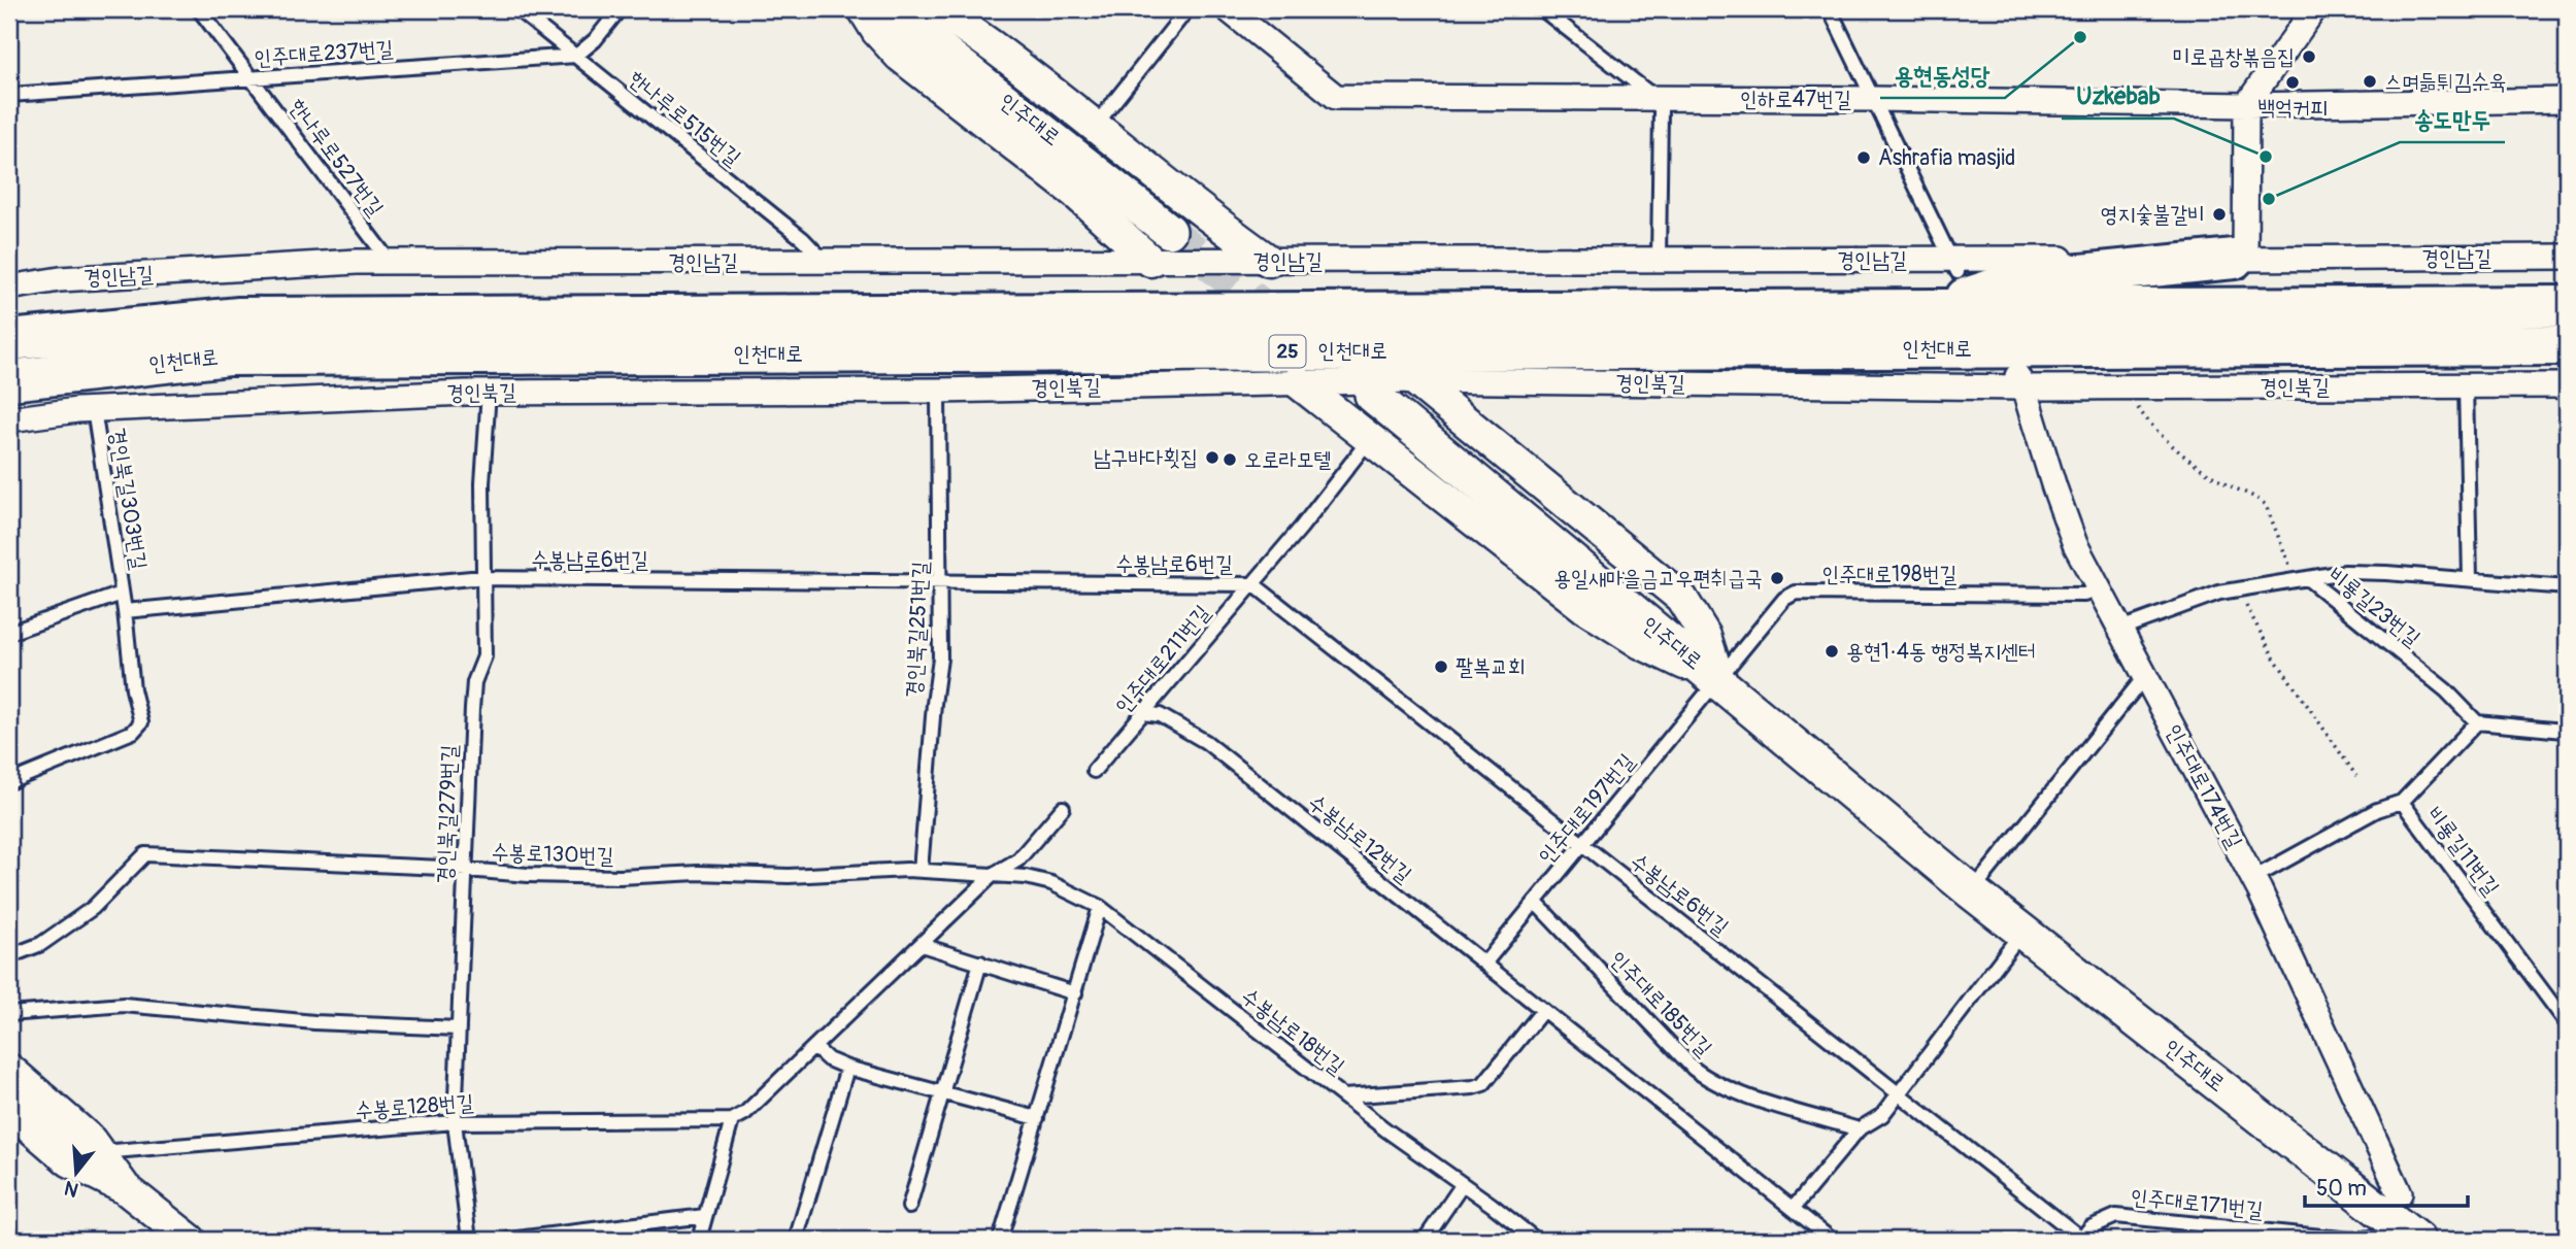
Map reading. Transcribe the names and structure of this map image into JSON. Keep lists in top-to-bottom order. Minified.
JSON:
{"streets":{"highway":["인천대로","25"],"main road":["인주대로"],"street":["인하로47번길","경인남길","경인북길","인주대로174번길"],"lane":["인주대로237번길","한나루로515번길","한나루로527번길","경인북길303번길","수봉남로6번길","인주대로198번길","비룡길23번길","경인북길251번길","인주대로211번길","인주대로197번길","경인북길279번길","수봉남로12번길","비룡길11번길","수봉로130번길","인주대로185번길","수봉남로18번길","수봉로128번길","인주대로171번길"]},"crossings":[["인주대로237번길","한나루로515번길"],["인주대로237번길","한나루로527번길"],["한나루로515번길","경인남길"],["인주대로","인주대로198번길"],["인주대로","인주대로174번길"],["인주대로","인주대로197번길"],["인주대로","인주대로171번길"],["한나루로527번길","경인남길"],["경인북길","경인북길303번길"],["경인북길","경인북길251번길"],["경인북길","인주대로174번길"],["경인북길","경인북길279번길"],["경인북길303번길","수봉남로6번길"],["수봉남로6번길","경인북길251번길"],["수봉남로6번길","인주대로211번길"],["수봉남로6번길","인주대로197번길"],["수봉남로6번길","경인북길279번길"],["수봉남로6번길","인주대로171번길"],["인주대로198번길","인주대로174번길"],["인주대로198번길","인주대로197번길"],["경인북길251번길","수봉로130번길"],["인주대로211번길","수봉남로12번길"],["인주대로174번길","비룡길11번길"],["인주대로197번길","수봉남로12번길"],["인주대로197번길","인주대로185번길"],["경인북길279번길","수봉로130번길"],["경인북길279번길","수봉로128번길"],["수봉로130번길","수봉남로18번길"]],"places":["용현동성당","미로곱창볶음집","스며듦튀김수육","백억커피","Uzkebab","Ashrafia masjid","송도만두","영지숯불갈비","남구바다횟집","오로라모텔","용일새마을금고우편취급국","용현1·4동 행정복지센터","팔복교회"],"scale_bar":"50 m","north":"bottom"}
